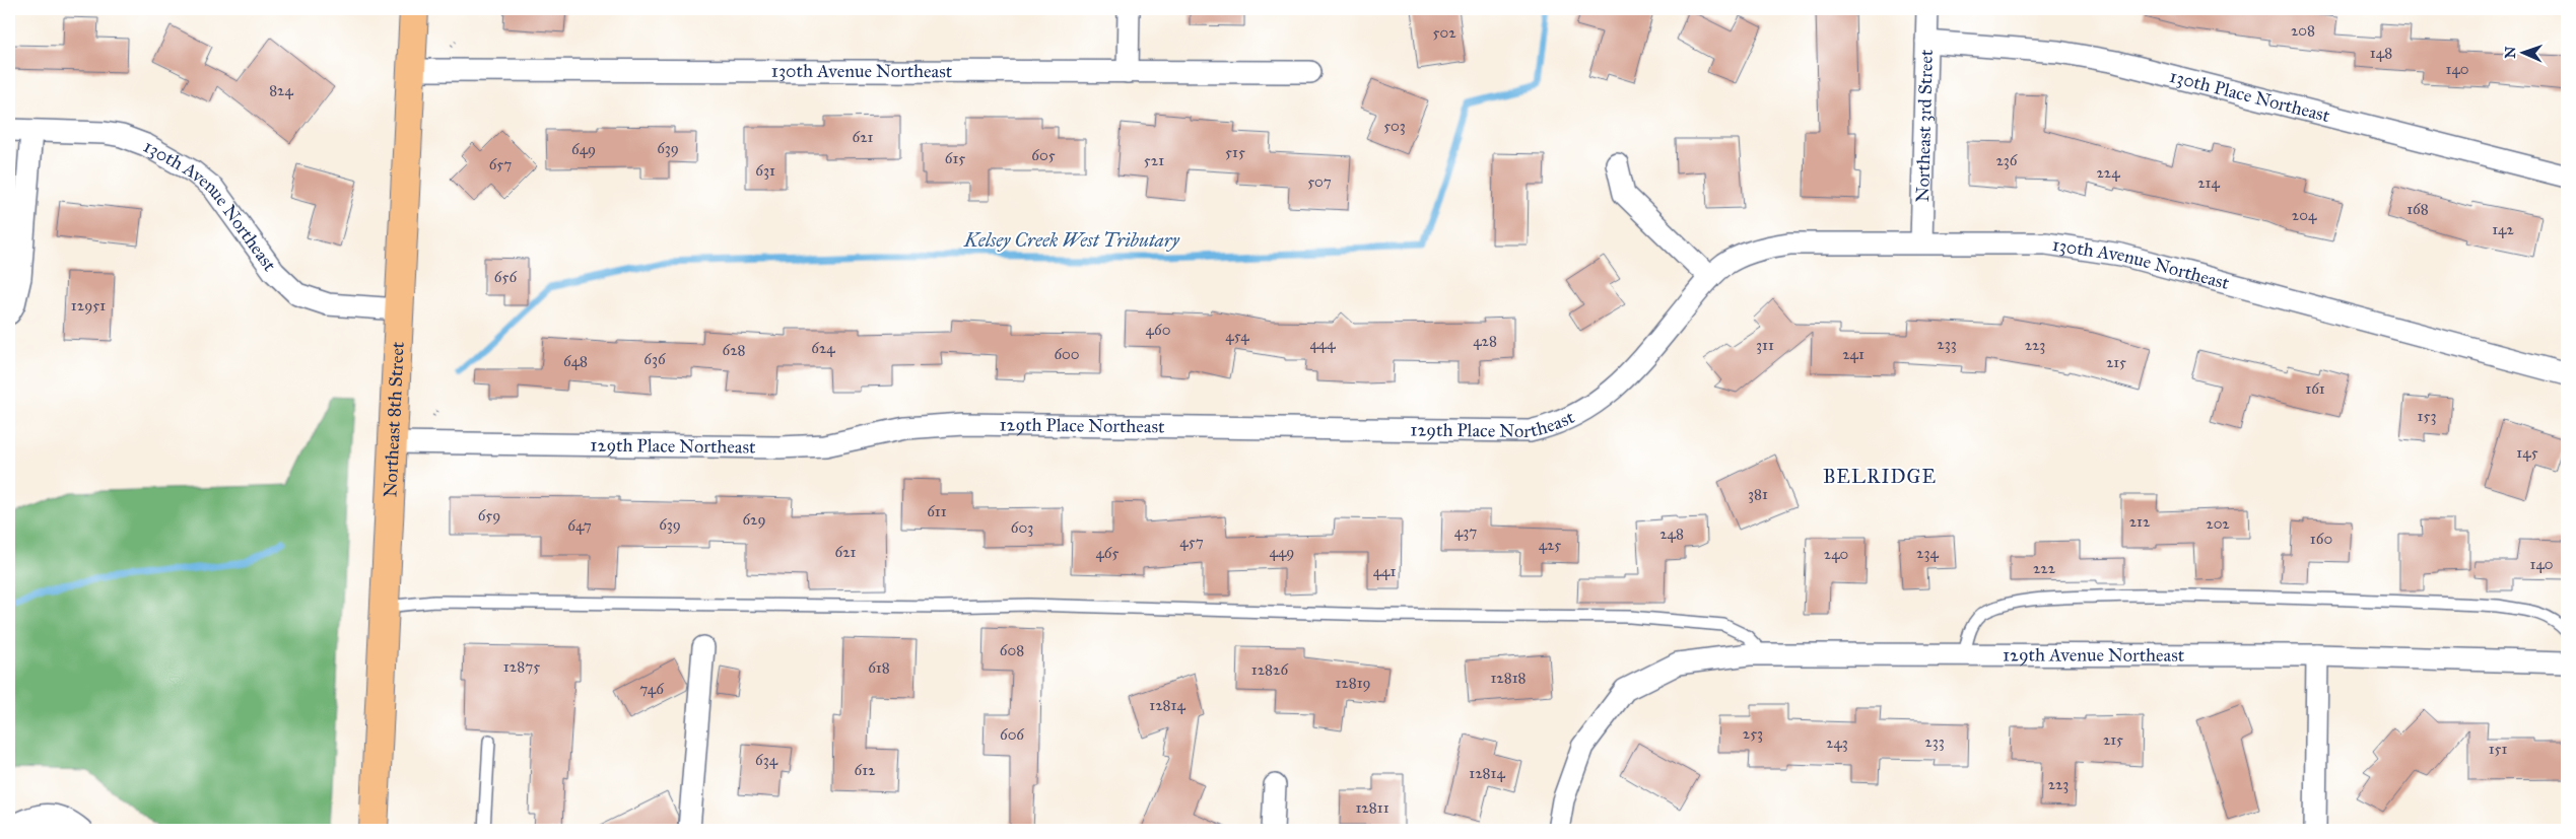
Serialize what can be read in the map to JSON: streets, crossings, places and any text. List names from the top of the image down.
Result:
{
  "streets": {
    "main road": ["Northeast 8th Street"],
    "street": [
      "130th Avenue Northeast",
      "130th Place Northeast",
      "Northeast 3rd Street",
      "129th Place Northeast",
      "129th Avenue Northeast"
    ]
  },
  "crossings": [
    ["130th Avenue Northeast", "Northeast 3rd Street"],
    ["130th Avenue Northeast", "Northeast 8th Street"],
    ["130th Avenue Northeast", "129th Place Northeast"],
    ["130th Place Northeast", "Northeast 3rd Street"],
    ["Northeast 8th Street", "129th Place Northeast"]
  ],
  "districts": ["BELRIDGE"],
  "water": ["Kelsey Creek West Tributary"],
  "house_numbers": [
    "208",
    "502",
    "148",
    "140",
    "824",
    "503",
    "621",
    "639",
    "649",
    "515",
    "605",
    "615",
    "521",
    "236",
    "657",
    "631",
    "224",
    "507",
    "214",
    "168",
    "204",
    "142",
    "656",
    "12951",
    "460",
    "454",
    "428",
    "444",
    "233",
    "311",
    "223",
    "624",
    "628",
    "600",
    "241",
    "636",
    "648",
    "215",
    "161",
    "153",
    "145",
    "381",
    "611",
    "659",
    "629",
    "212",
    "202",
    "639",
    "647",
    "603",
    "437",
    "248",
    "160",
    "457",
    "425",
    "621",
    "449",
    "465",
    "234",
    "240",
    "140",
    "222",
    "441",
    "608",
    "12875",
    "618",
    "12826",
    "12818",
    "12819",
    "746",
    "12814",
    "253",
    "606",
    "215",
    "233",
    "243",
    "151",
    "634",
    "612",
    "12814",
    "223",
    "12811"
  ],
  "north": "left"
}
